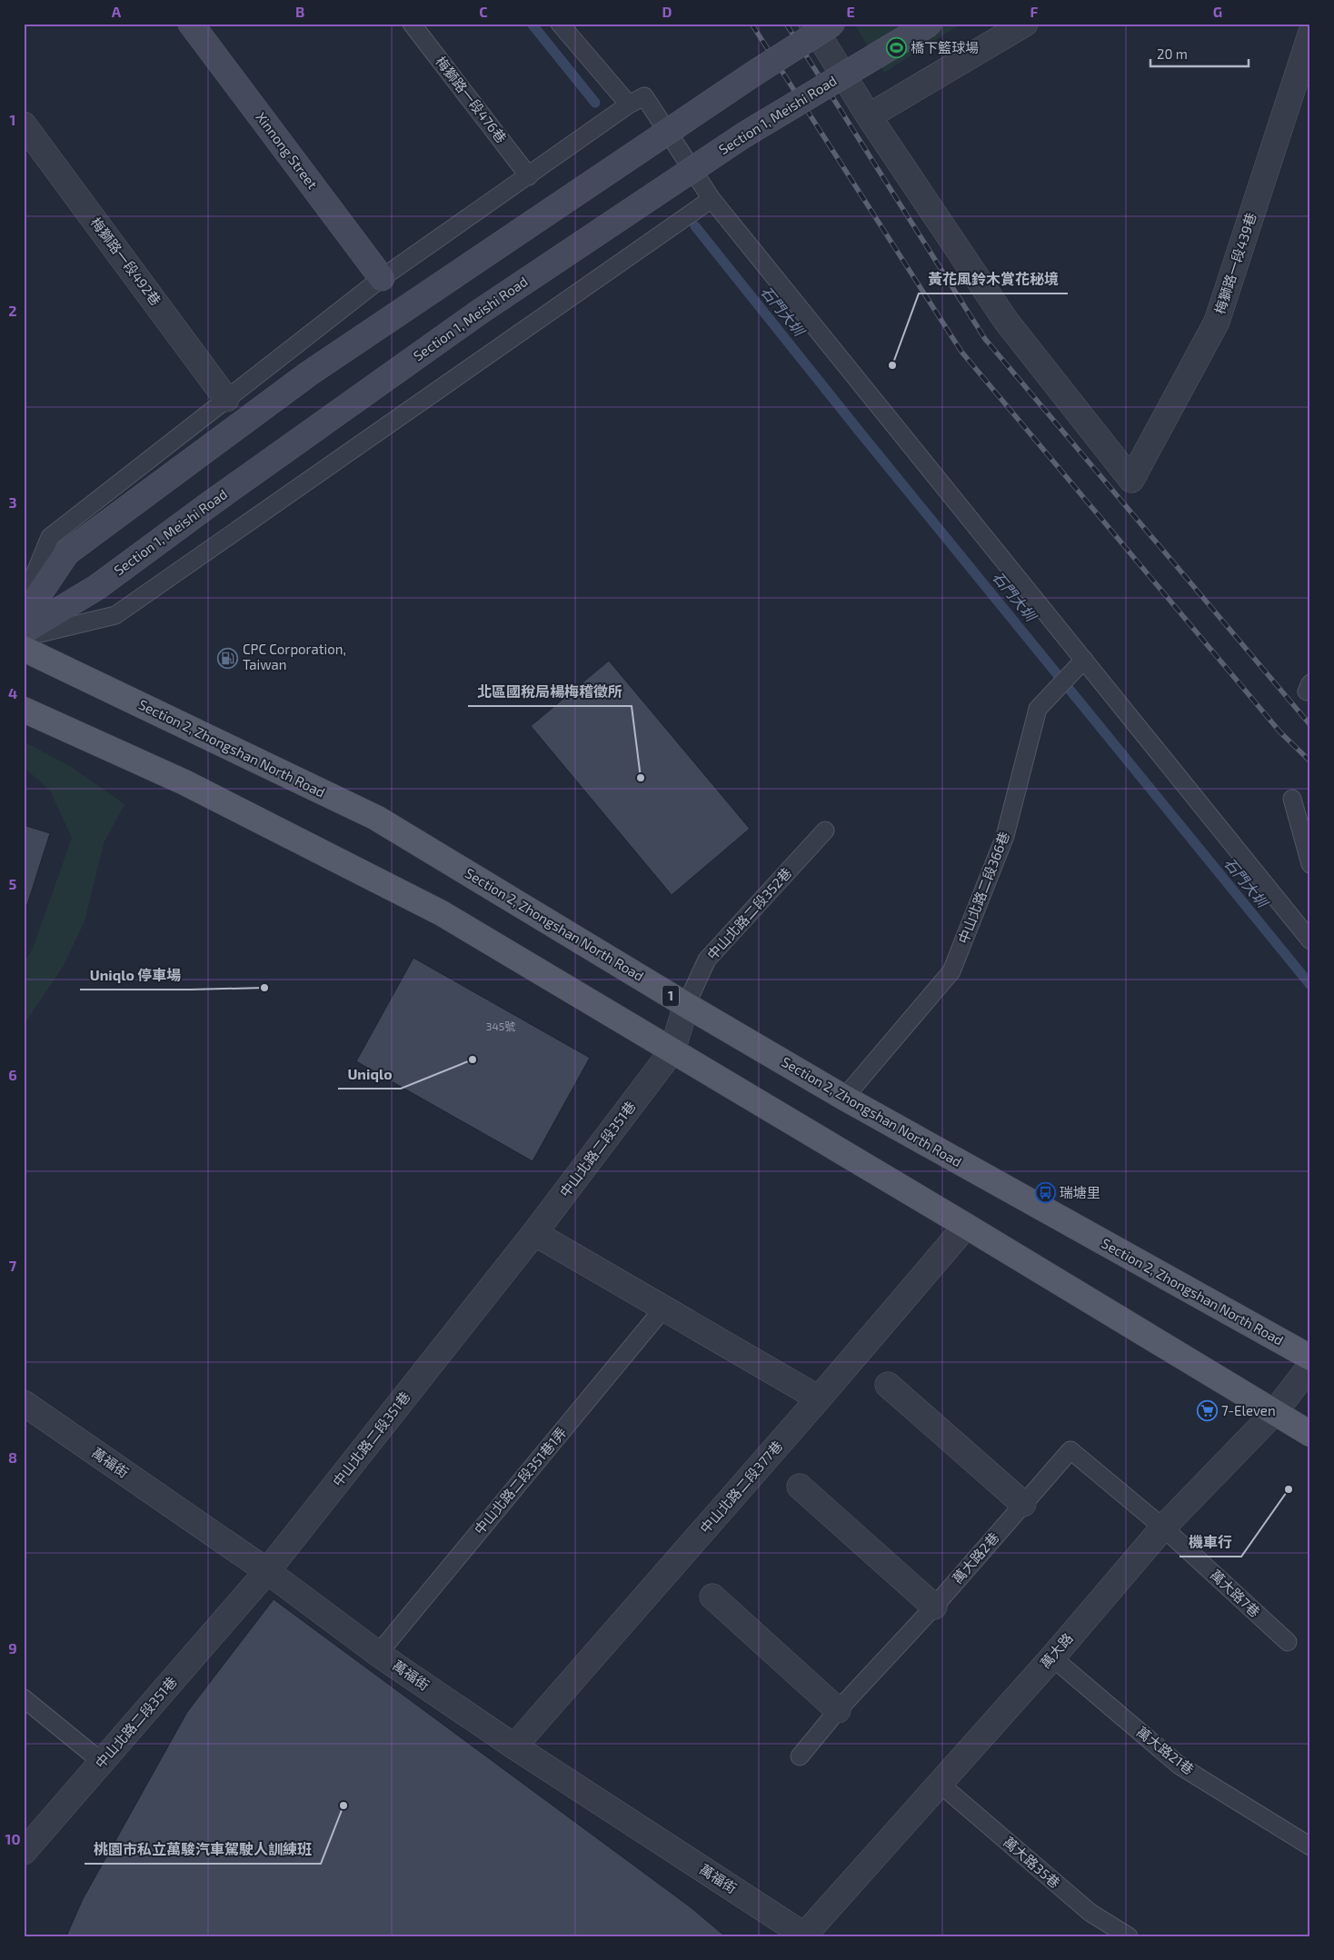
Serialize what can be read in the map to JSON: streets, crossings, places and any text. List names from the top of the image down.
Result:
{
  "streets": {
    "main road": ["Section 2, Zhongshan North Road", "1"],
    "street": [
      "Section 1, Meishi Road",
      "Xinnong Street",
      "梅獅路一段492巷",
      "梅獅路一段439巷",
      "中山北路二段351巷",
      "萬福街",
      "中山北路二段377巷",
      "萬大路"
    ],
    "lane": [
      "梅獅路一段476巷",
      "中山北路二段366巷",
      "中山北路二段352巷",
      "中山北路二段351巷1弄",
      "萬大路2巷",
      "萬大路7巷",
      "萬大路21巷",
      "萬大路35巷"
    ]
  },
  "crossings": [
    ["Section 2, Zhongshan North Road", "中山北路二段366巷"],
    ["Section 2, Zhongshan North Road", "中山北路二段352巷"],
    ["Section 2, Zhongshan North Road", "中山北路二段351巷"],
    ["中山北路二段352巷", "中山北路二段351巷"],
    ["中山北路二段351巷", "萬福街"],
    ["萬福街", "中山北路二段351巷1弄"],
    ["萬福街", "中山北路二段377巷"],
    ["萬福街", "萬大路"],
    ["萬大路2巷", "萬大路7巷"],
    ["萬大路2巷", "萬大路"],
    ["萬大路7巷", "萬大路"],
    ["萬大路", "萬大路21巷"],
    ["萬大路", "萬大路35巷"]
  ],
  "water": ["石門大圳"],
  "places": {
    "sports": ["橋下籃球場"],
    "other": [
      "黃花風鈴木賞花秘境",
      "北區國稅局楊梅稽徵所",
      "Uniqlo 停車場",
      "Uniqlo",
      "機車行",
      "桃園市私立萬駿汽車駕駛人訓練班"
    ],
    "fuel station": ["CPC Corporation, Taiwan"],
    "bus stop": ["瑞塘里"],
    "supermarket": ["7-Eleven"]
  },
  "house_numbers": ["345號"],
  "scale_bar": "20 m",
  "grid": {
    "columns": [
      "A",
      "B",
      "C",
      "D",
      "E",
      "F",
      "G"
    ],
    "rows": [
      "1",
      "2",
      "3",
      "4",
      "5",
      "6",
      "7",
      "8",
      "9",
      "10"
    ]
  }
}
